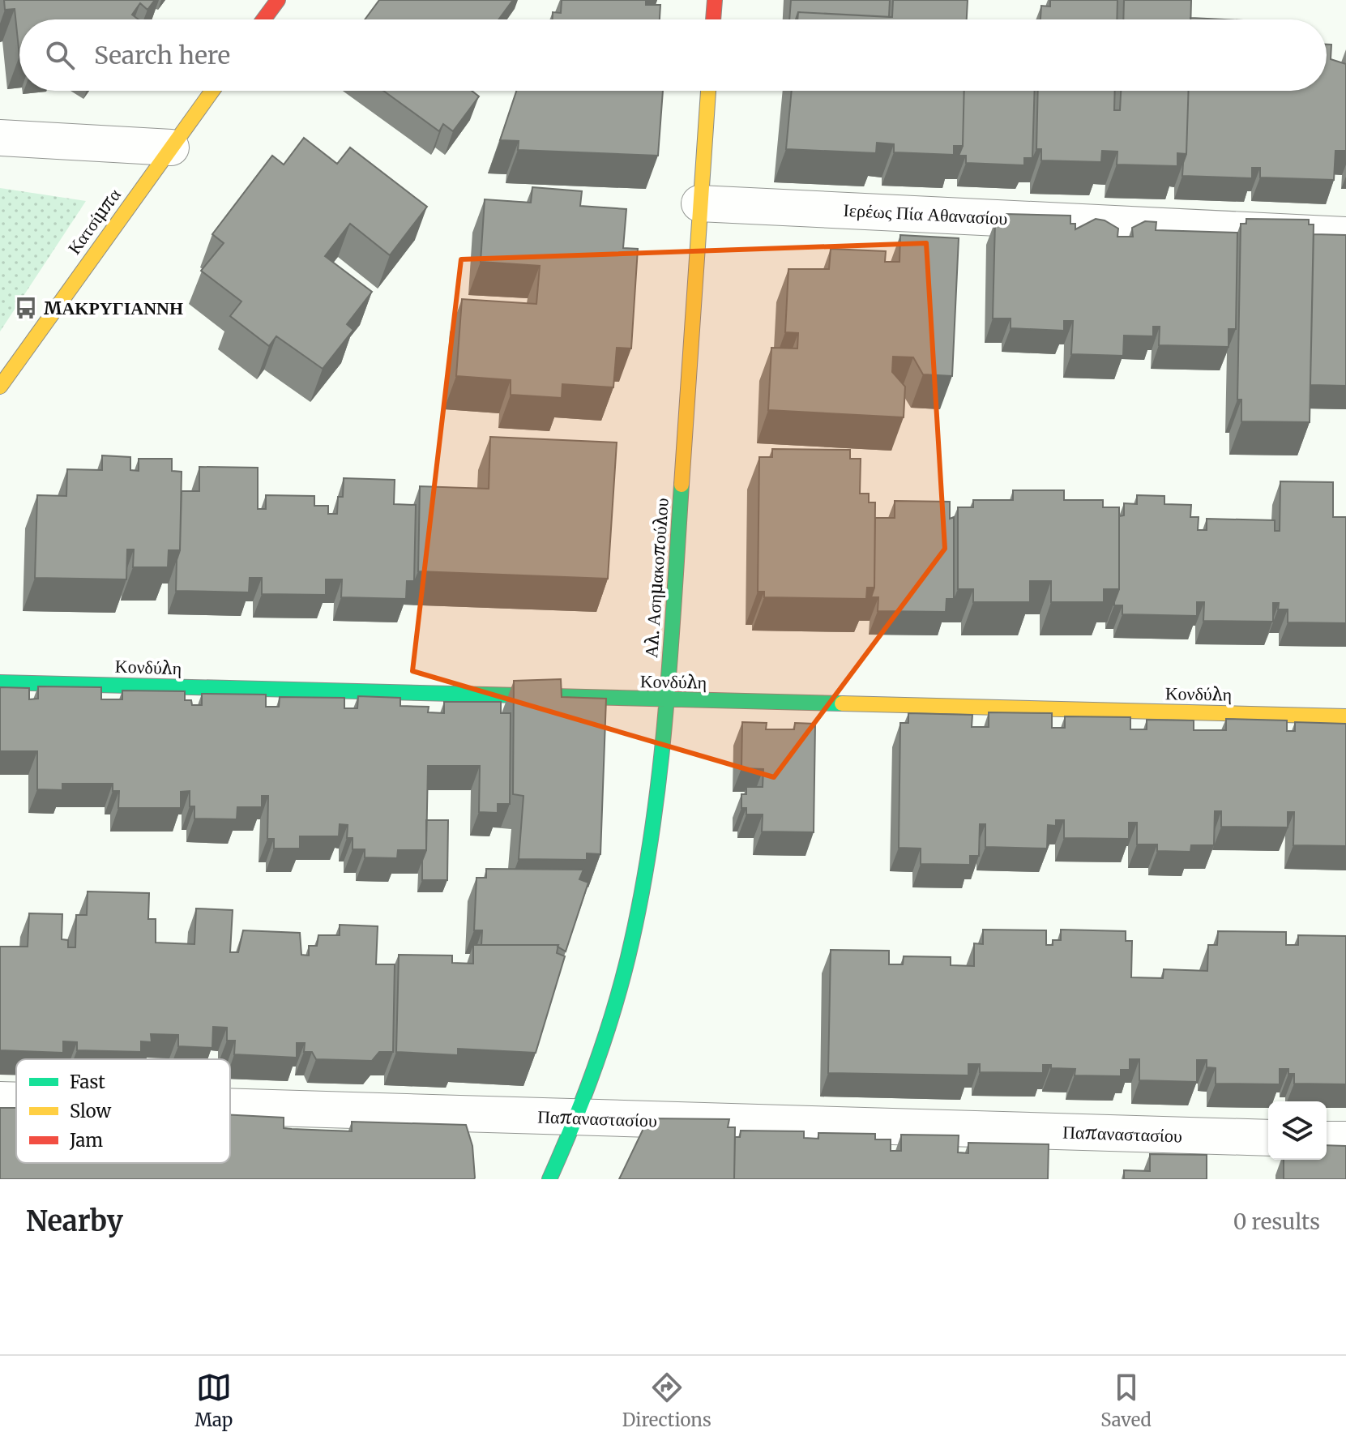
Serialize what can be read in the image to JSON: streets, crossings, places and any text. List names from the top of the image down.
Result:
{
  "streets": {
    "street": [
      "Ιερέως Πία Αθανασίου",
      "Κατσίμπα",
      "Αλ. Ασημακοπούλου",
      "Κονδύλη",
      "Παπαναστασίου"
    ]
  },
  "crossings": [
    ["Ιερέως Πία Αθανασίου", "Αλ. Ασημακοπούλου"],
    ["Αλ. Ασημακοπούλου", "Κονδύλη"],
    ["Αλ. Ασημακοπούλου", "Παπαναστασίου"]
  ],
  "places": {
    "bus stop": ["ΜΑΚΡΥΓΙΑΝΝΗ"]
  },
  "legend": ["Fast", "Slow", "Jam"],
  "page": {
    "search": "Search here",
    "heading": ["Nearby", "0 results"],
    "nav": ["Map", "Directions", "Saved"]
  }
}
